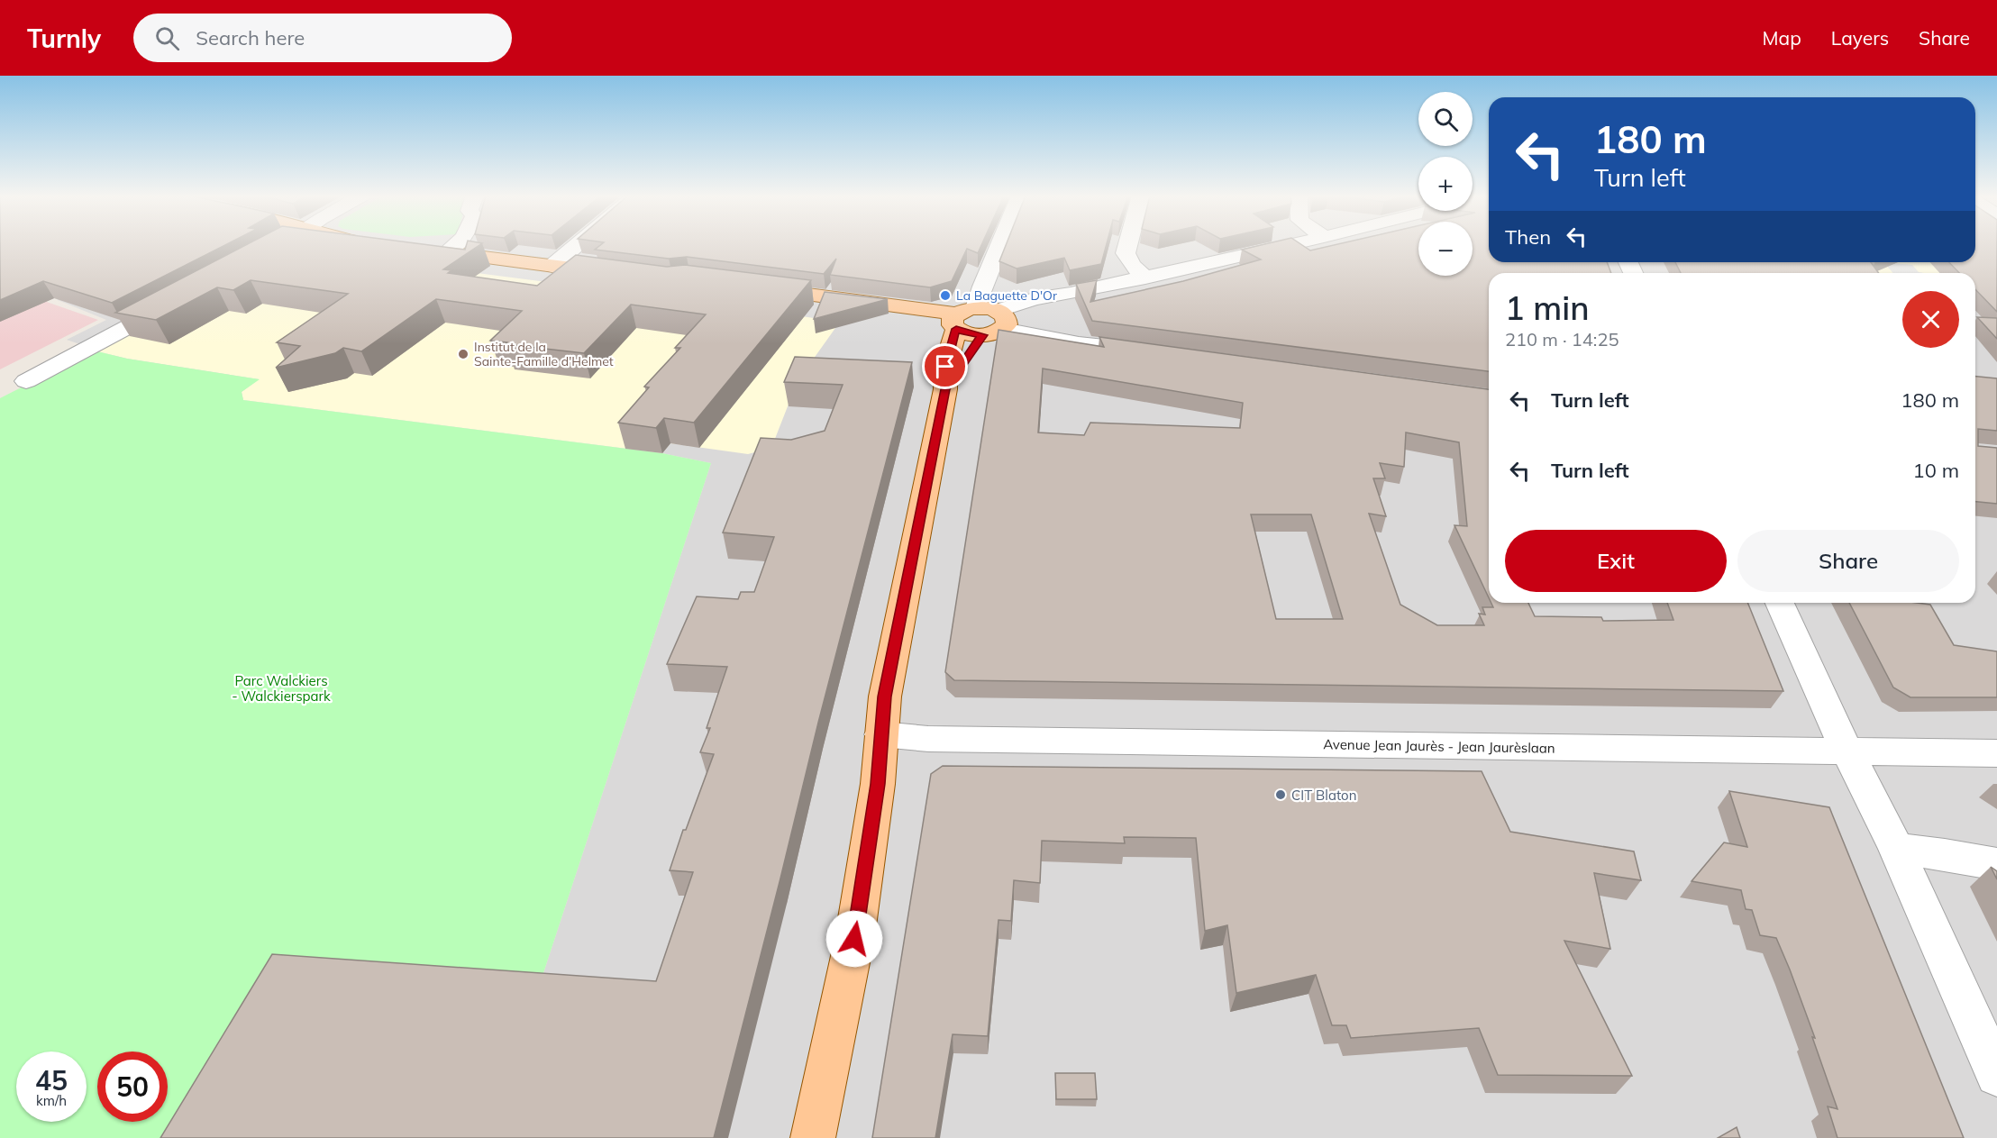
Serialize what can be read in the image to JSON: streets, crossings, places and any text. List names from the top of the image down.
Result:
{
  "streets": {
    "street": ["Avenue Jean Jaurès - Jean Jaurèslaan"]
  },
  "parks": ["Parc Walckiers - Walckierspark"],
  "places": ["La Baguette D'Or", "Institut de la Sainte-Famille d'Helmet", "CIT Blaton"],
  "page": {
    "header": "Turnly",
    "search": "Search here",
    "nav": ["Map", "Layers", "Share"],
    "map_buttons": ["+", "−"],
    "turn": ["180 m", "Turn left"],
    "then": "Then",
    "heading": ["1 min", "210 m · 14:25"],
    "list": [
      {
        "name": "Turn left",
        "value": "180 m"
      },
      {
        "name": "Turn left",
        "value": "10 m"
      }
    ],
    "buttons": ["Exit", "Share"],
    "speed": "45 km/h",
    "limit": "50"
  }
}
